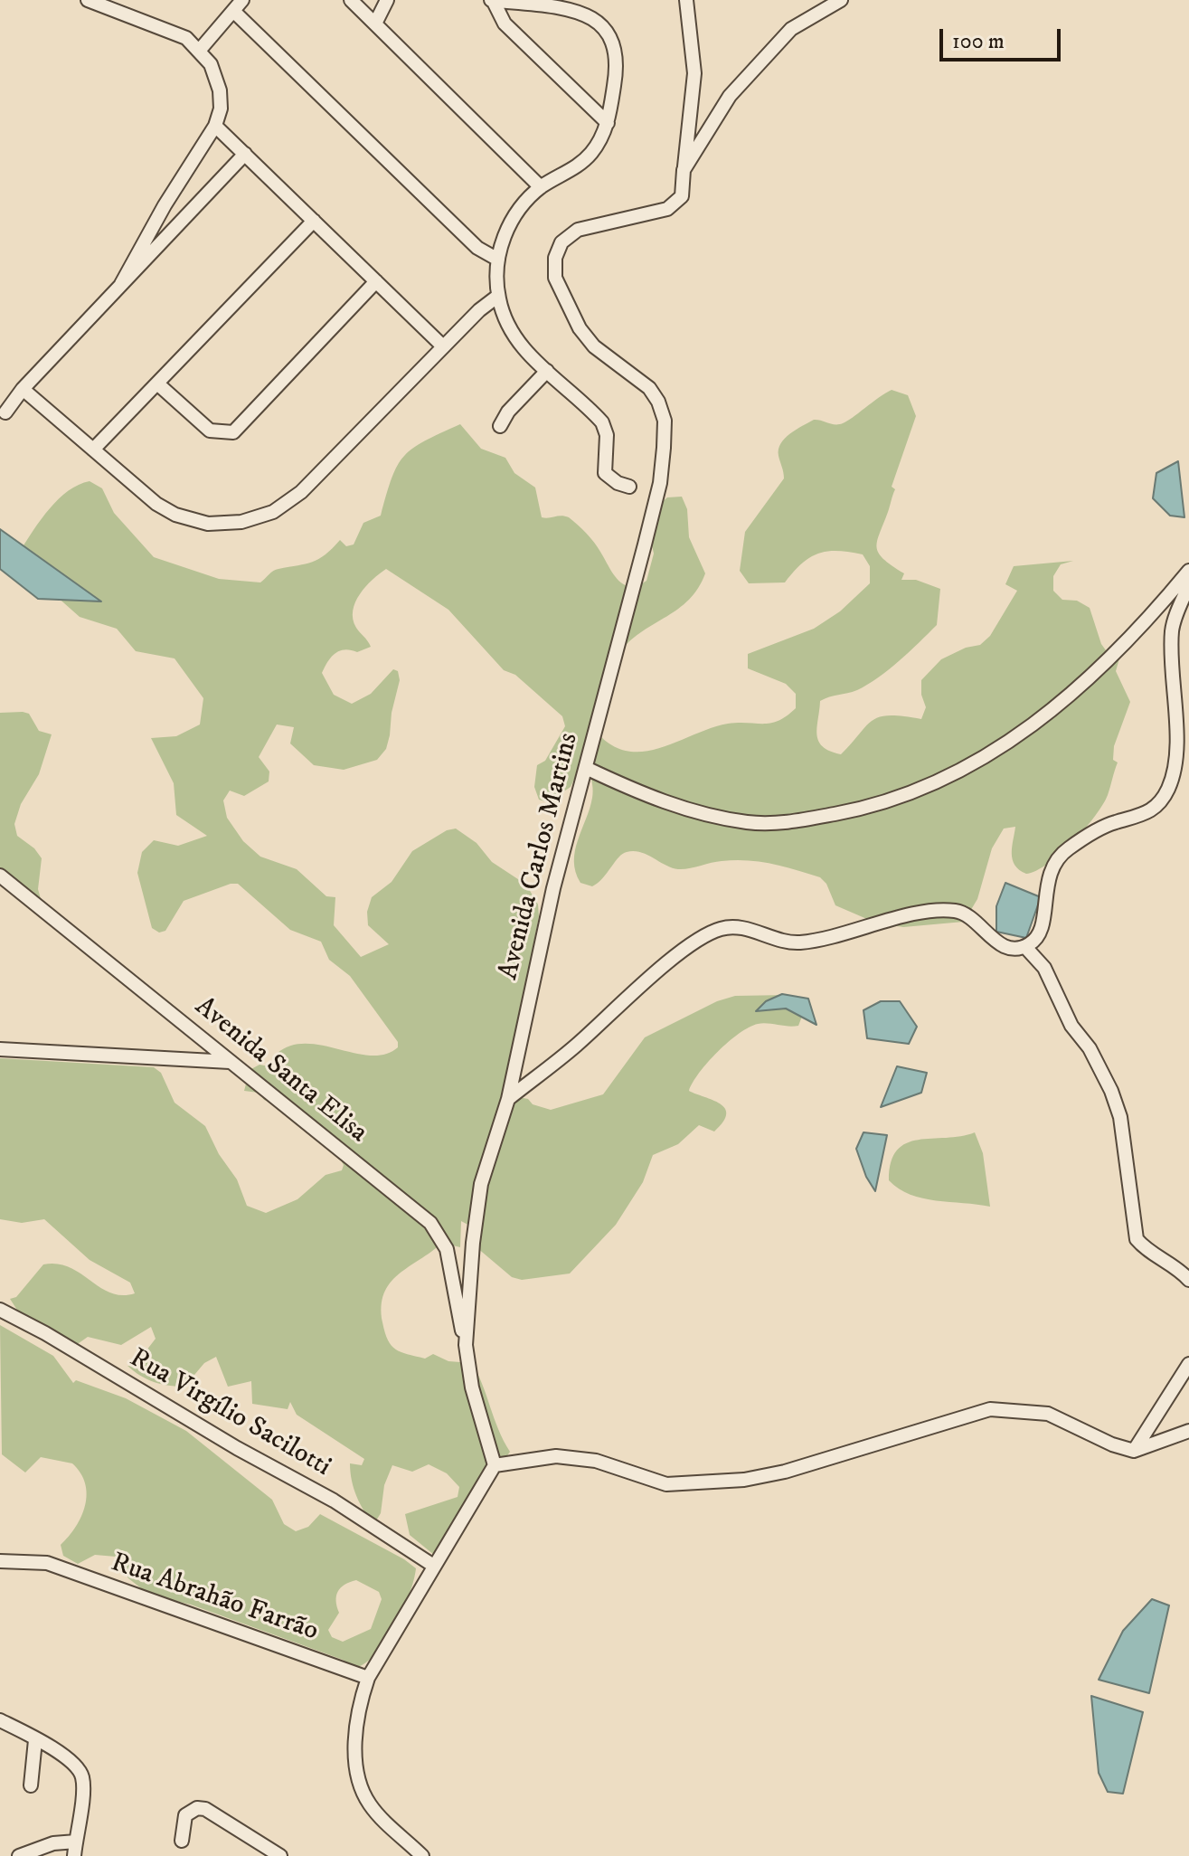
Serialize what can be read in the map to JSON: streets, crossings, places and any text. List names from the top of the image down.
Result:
{
  "streets": {
    "street": [
      "Avenida Carlos Martins",
      "Avenida Santa Elisa",
      "Rua Virgílio Sacilotti",
      "Rua Abrahão Farrão"
    ]
  },
  "crossings": [
    ["Avenida Carlos Martins", "Avenida Santa Elisa"]
  ],
  "scale_bar": "100 m"
}
